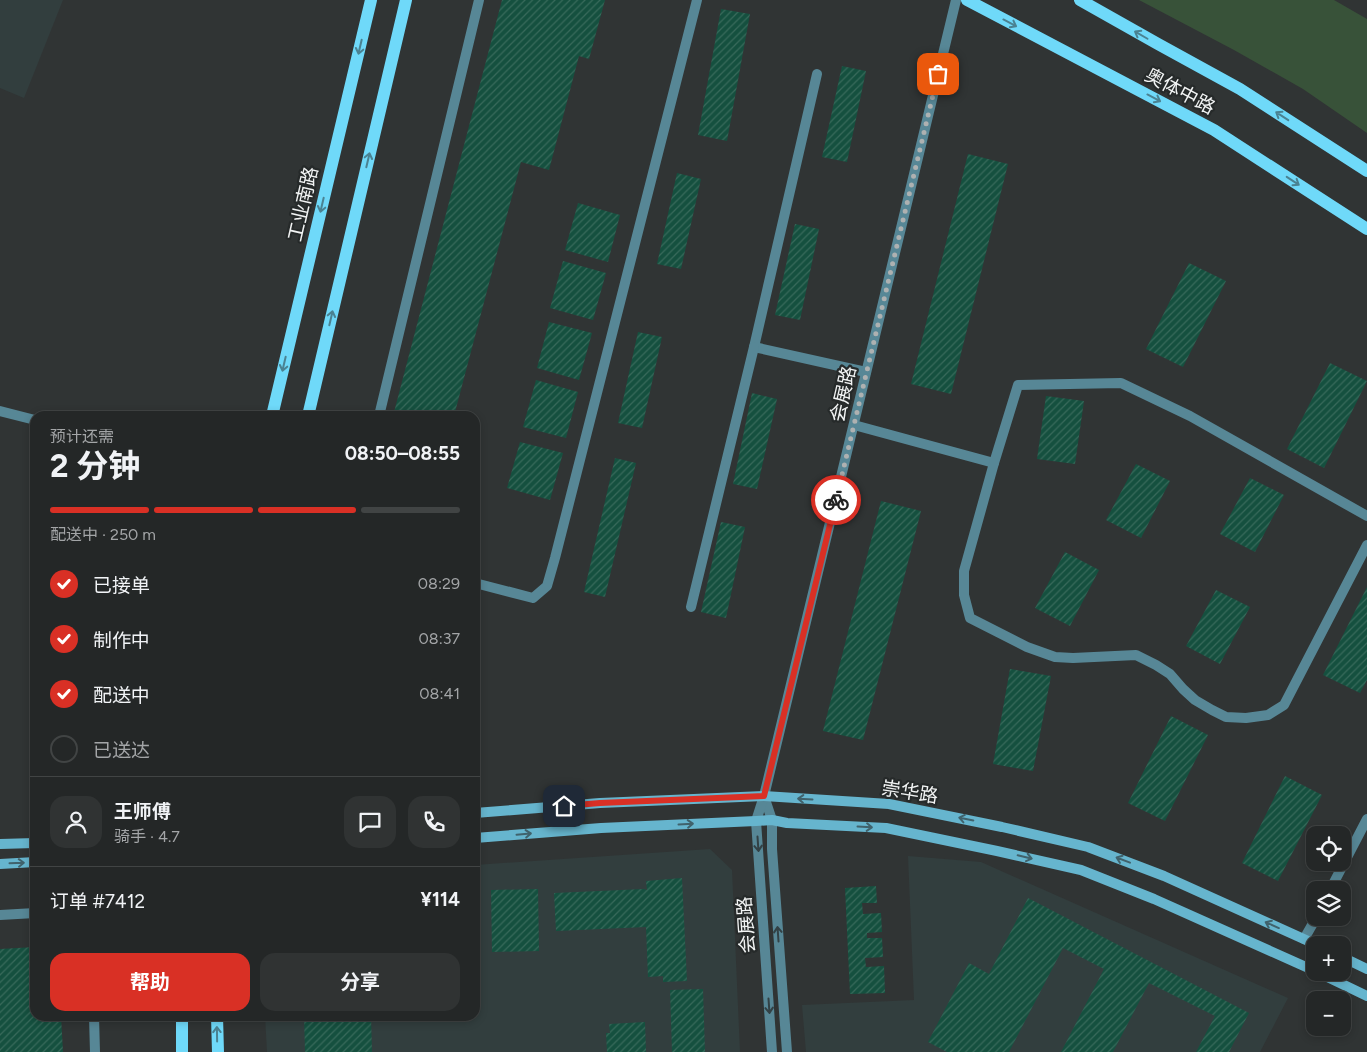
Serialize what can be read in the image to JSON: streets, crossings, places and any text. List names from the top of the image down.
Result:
{
  "streets": {
    "main road": ["奥体中路", "工业南路", "崇华路"],
    "street": ["会展路"]
  },
  "crossings": [
    ["会展路", "崇华路"]
  ],
  "page": {
    "heading": ["2 分钟", "预计还需", "08:50–08:55"],
    "panel": [
      "王师傅",
      "骑手 · 4.7",
      "订单 #7412",
      "¥114"
    ],
    "bar": "配送中 · 250 m",
    "list": [
      ["已接单", "08:29"],
      ["制作中", "08:37"],
      ["配送中", "08:41"],
      "已送达"
    ],
    "map_buttons": ["+", "−"],
    "buttons": ["帮助", "分享"]
  }
}
